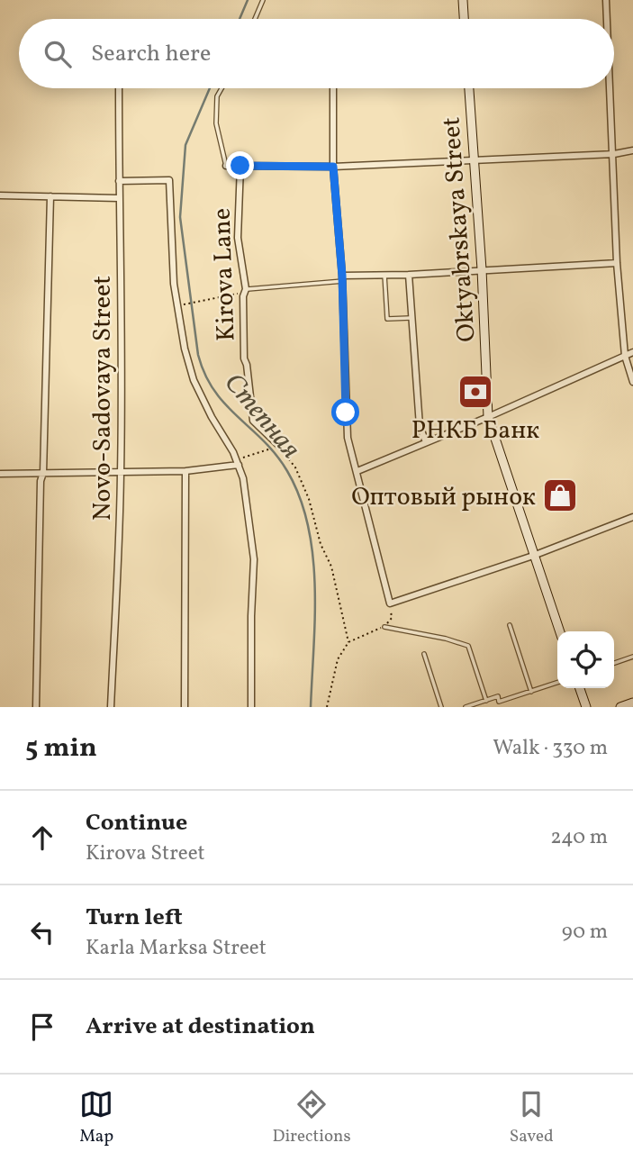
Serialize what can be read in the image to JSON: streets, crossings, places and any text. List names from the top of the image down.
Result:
{
  "streets": {
    "main road": ["Oktyabrskaya Street"],
    "street": ["Kirova Lane", "Novo-Sadovaya Street"]
  },
  "water": ["Степная"],
  "places": {
    "bank": ["РНКБ Банк"],
    "shop": ["Оптовый рынок"]
  },
  "page": {
    "search": "Search here",
    "heading": ["5 min", "Walk · 330 m"],
    "list": [
      ["Continue", "Kirova Street", "240 m"],
      ["Turn left", "Karla Marksa Street", "90 m"],
      "Arrive at destination"
    ],
    "nav": ["Map", "Directions", "Saved"]
  }
}
